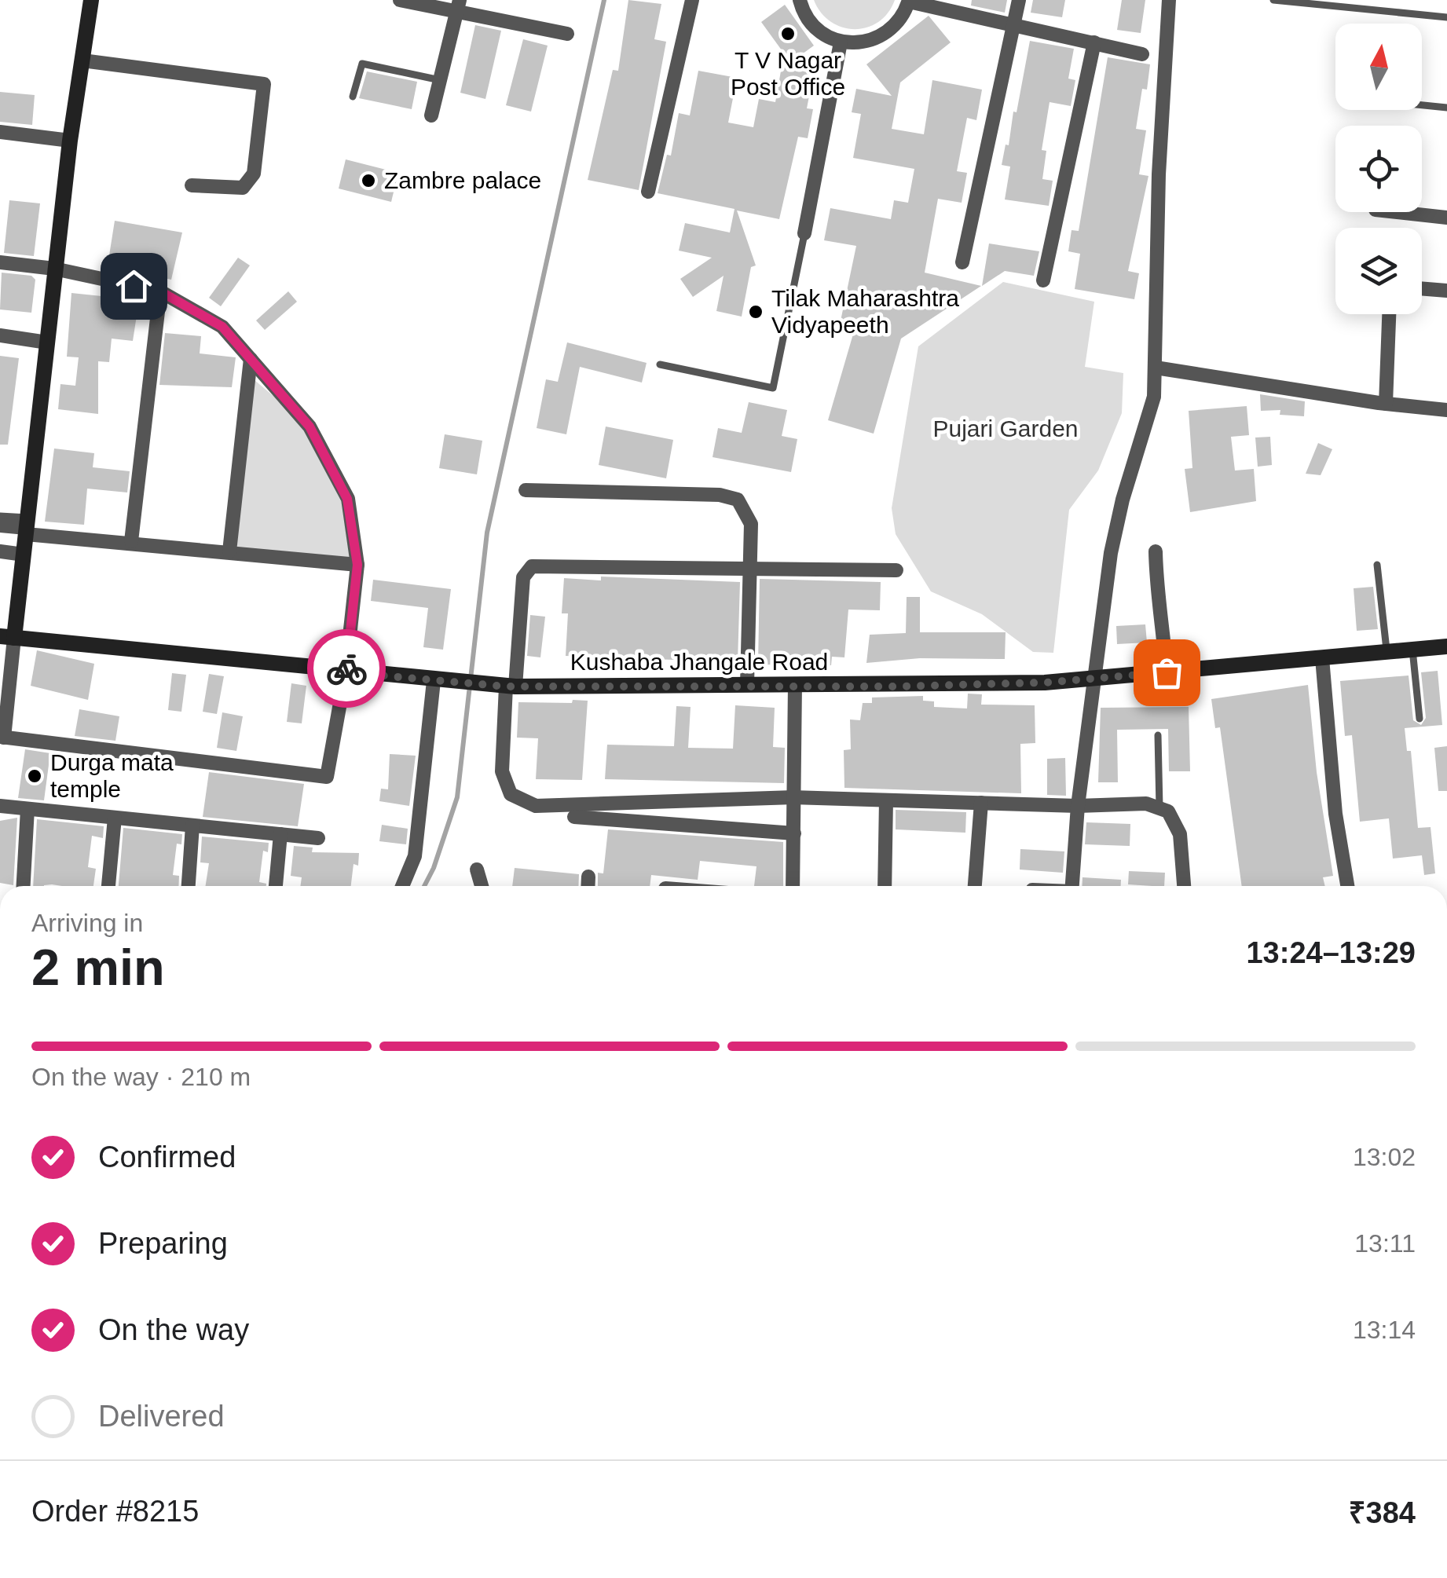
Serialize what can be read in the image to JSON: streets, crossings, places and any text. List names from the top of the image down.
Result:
{
  "streets": {
    "street": ["Kushaba Jhangale Road"]
  },
  "parks": ["Pujari Garden"],
  "places": [
    "T V Nagar Post Office",
    "Zambre palace",
    "Tilak Maharashtra Vidyapeeth",
    "Durga mata temple"
  ],
  "north": "top",
  "page": {
    "heading": ["2 min", "Arriving in", "13:24–13:29"],
    "panel": ["Order #8215", "₹384"],
    "bar": "On the way · 210 m",
    "list": [
      ["Confirmed", "13:02"],
      ["Preparing", "13:11"],
      ["On the way", "13:14"],
      "Delivered"
    ]
  }
}
